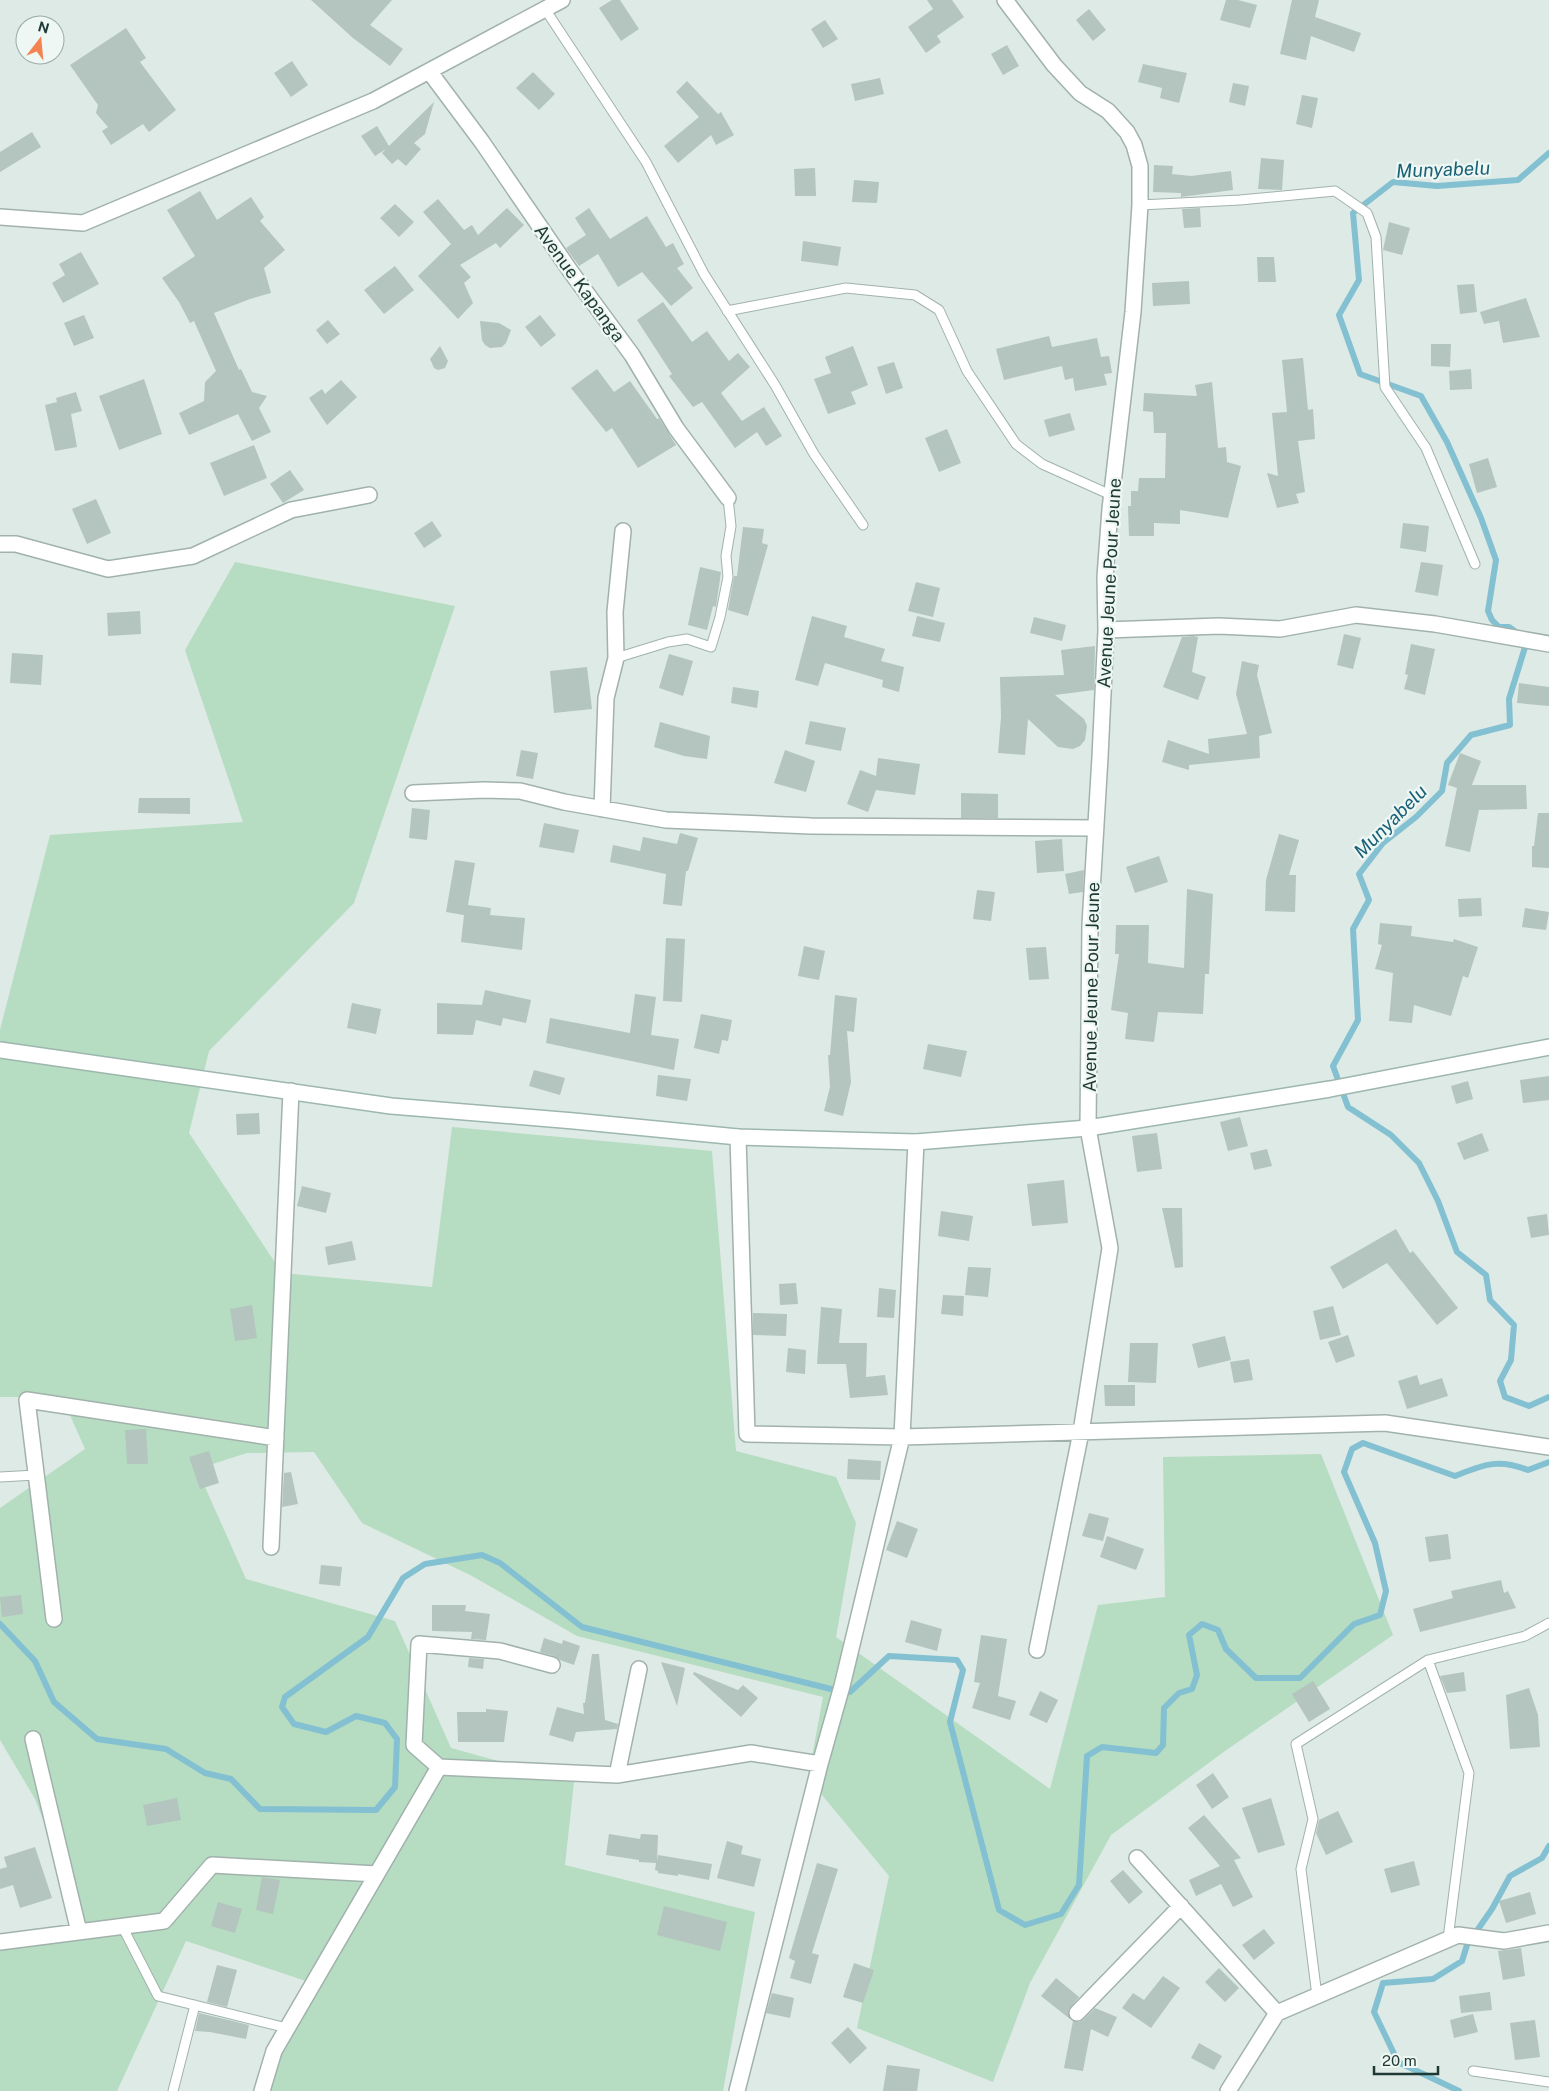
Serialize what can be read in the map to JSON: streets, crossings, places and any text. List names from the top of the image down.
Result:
{
  "streets": {
    "street": ["Avenue Kapanga", "Avenue Jeune Pour Jeune"]
  },
  "water": ["Munyabelu"],
  "scale_bar": "20 m",
  "north": "top"
}
